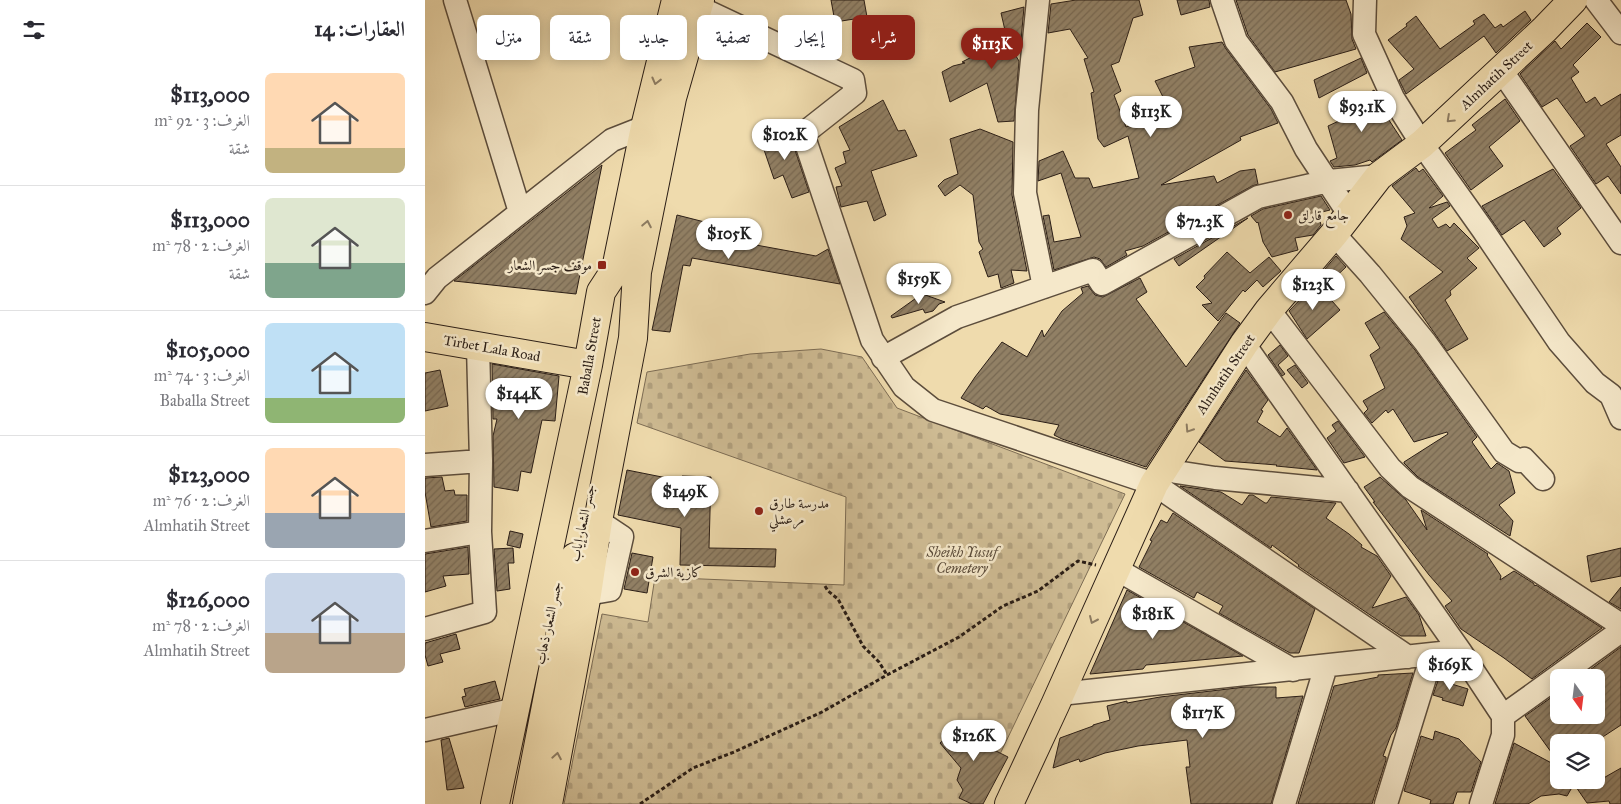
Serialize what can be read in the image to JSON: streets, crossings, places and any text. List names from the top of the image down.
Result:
{
  "streets": {
    "main road": [
      "Almhatih Street",
      "Tirbet Lala Road",
      "Baballa Street",
      "جسر الشعار إياب",
      "جسر الشعار ذهاب"
    ]
  },
  "crossings": [
    ["Tirbet Lala Road", "Baballa Street"],
    ["جسر الشعار إياب", "جسر الشعار ذهاب"]
  ],
  "one_way": ["Almhatih Street"],
  "parks": ["Sheikh Yusuf Cemetery"],
  "places": {
    "other": ["جامع قارلق", "مدرسة طارق مرعشلي", "كازية الشرق"],
    "transit": ["موقف جسر الشعار"]
  },
  "north": "bottom",
  "page": {
    "heading": "العقارات: 14",
    "chip": [
      "شراء",
      "إيجار",
      "تصفية",
      "جديد",
      "شقة",
      "منزل"
    ],
    "price": [
      "$113K",
      "$93.1K",
      "$113K",
      "$102K",
      "$72.3K",
      "$105K",
      "$159K",
      "$123K",
      "$144K",
      "$149K",
      "$181K",
      "$169K",
      "$117K",
      "$126K"
    ],
    "list": [
      {
        "name": "$113,000",
        "note": "الغرف: 3 · 92 m² · شقة"
      },
      {
        "name": "$113,000",
        "note": "الغرف: 2 · 78 m² · شقة"
      },
      {
        "name": "$105,000",
        "note": "الغرف: 3 · 74 m² · Baballa Street"
      },
      {
        "name": "$123,000",
        "note": "الغرف: 2 · 76 m² · Almhatih Street"
      },
      {
        "name": "$126,000",
        "note": "الغرف: 2 · 78 m² · Almhatih Street"
      }
    ]
  }
}
